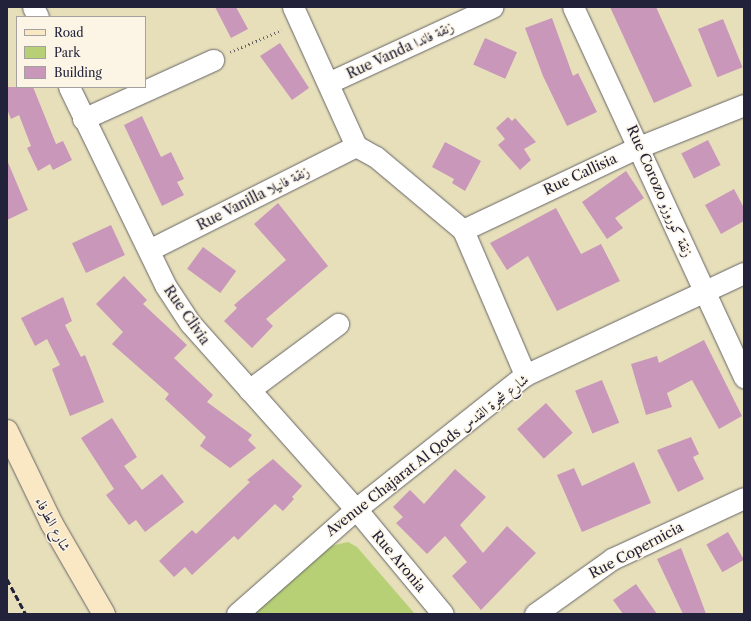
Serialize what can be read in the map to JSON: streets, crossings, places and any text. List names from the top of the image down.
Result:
{
  "streets": {
    "street": [
      "Rue Vanda زنقة فاندا",
      "Rue Callisia",
      "Rue Corozo زنقة كوروزو",
      "Rue Vanilla زنقة فانيلا",
      "Rue Clivia",
      "Avenue Chajarat Al Qods شارع شجرة القدس",
      "شارع الطرفاء",
      "Rue Copernicia",
      "Rue Aronia"
    ]
  },
  "crossings": [
    ["Rue Callisia", "Rue Corozo زنقة كوروزو"],
    ["Rue Corozo زنقة كوروزو", "Avenue Chajarat Al Qods شارع شجرة القدس"],
    ["Rue Vanilla زنقة فانيلا", "Rue Clivia"],
    ["Rue Clivia", "Avenue Chajarat Al Qods شارع شجرة القدس"],
    ["Rue Clivia", "Rue Aronia"],
    ["Avenue Chajarat Al Qods شارع شجرة القدس", "Rue Aronia"]
  ],
  "legend": ["Road", "Park", "Building"]
}
